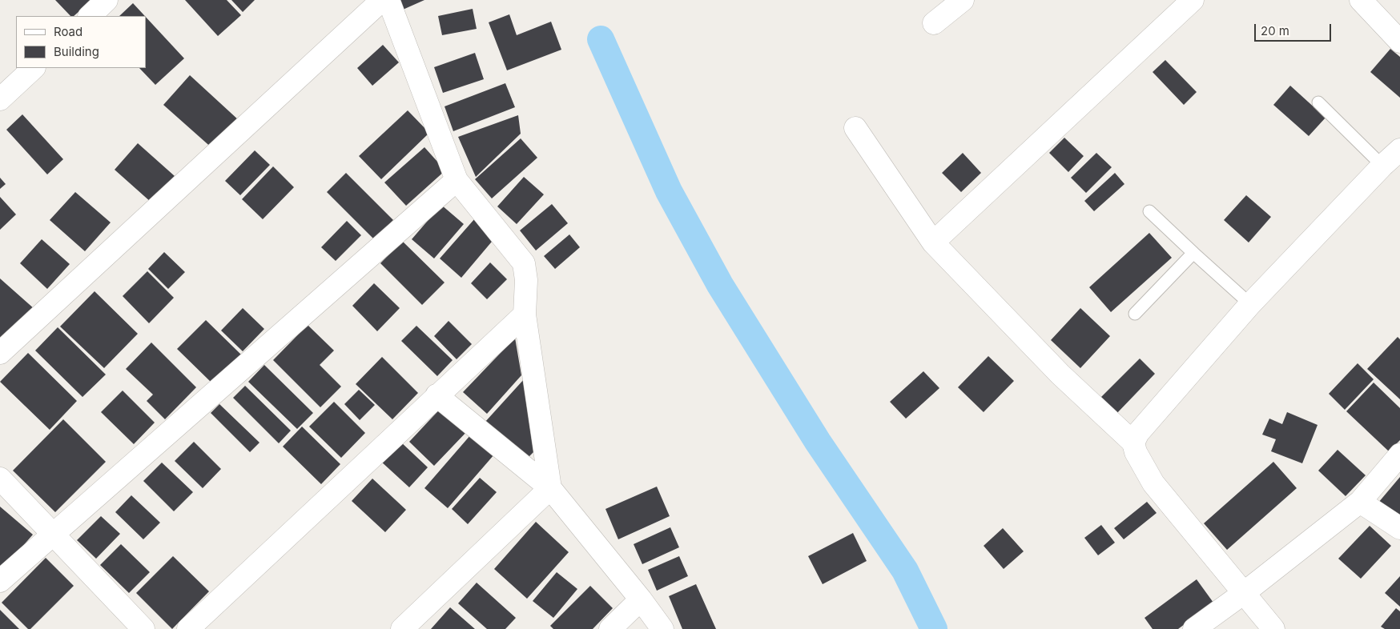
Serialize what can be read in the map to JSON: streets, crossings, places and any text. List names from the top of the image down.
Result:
{
  "legend": ["Road", "Building"],
  "scale_bar": "20 m"
}
